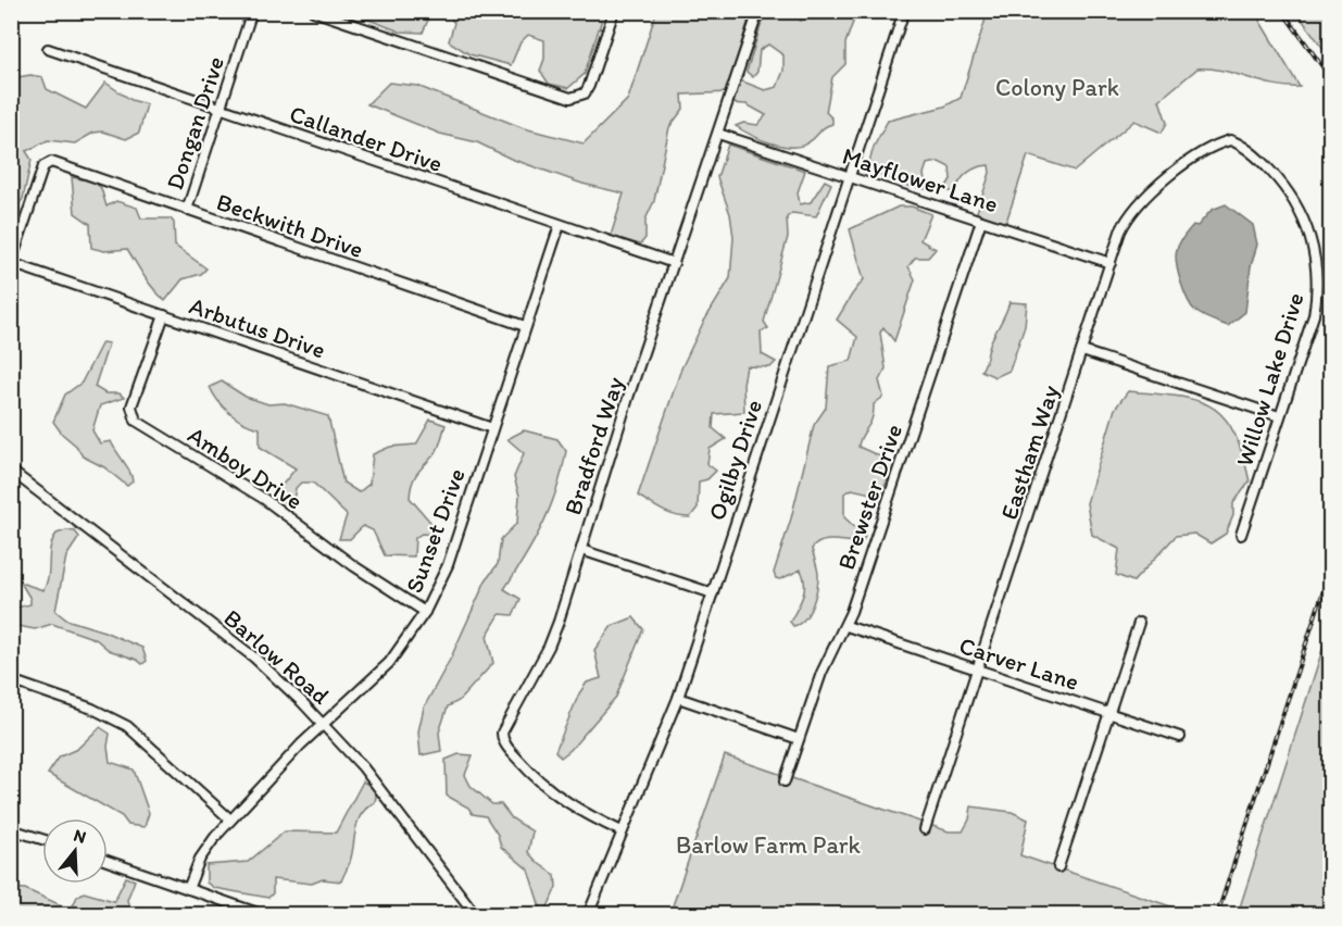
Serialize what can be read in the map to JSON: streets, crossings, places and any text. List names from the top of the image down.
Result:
{
  "streets": {
    "street": [
      "Dongan Drive",
      "Callander Drive",
      "Mayflower Lane",
      "Beckwith Drive",
      "Arbutus Drive",
      "Willow Lake Drive",
      "Bradford Way",
      "Eastham Way",
      "Ogilby Drive",
      "Amboy Drive",
      "Brewster Drive",
      "Sunset Drive",
      "Barlow Road",
      "Carver Lane"
    ]
  },
  "crossings": [
    ["Dongan Drive", "Callander Drive"],
    ["Dongan Drive", "Beckwith Drive"],
    ["Callander Drive", "Bradford Way"],
    ["Callander Drive", "Sunset Drive"],
    ["Mayflower Lane", "Bradford Way"],
    ["Mayflower Lane", "Eastham Way"],
    ["Mayflower Lane", "Ogilby Drive"],
    ["Mayflower Lane", "Brewster Drive"],
    ["Beckwith Drive", "Arbutus Drive"],
    ["Beckwith Drive", "Sunset Drive"],
    ["Arbutus Drive", "Amboy Drive"],
    ["Arbutus Drive", "Sunset Drive"],
    ["Willow Lake Drive", "Eastham Way"],
    ["Bradford Way", "Ogilby Drive"],
    ["Eastham Way", "Carver Lane"],
    ["Amboy Drive", "Sunset Drive"],
    ["Brewster Drive", "Carver Lane"],
    ["Sunset Drive", "Barlow Road"]
  ],
  "parks": ["Colony Park", "Barlow Farm Park"],
  "north": "top"
}
